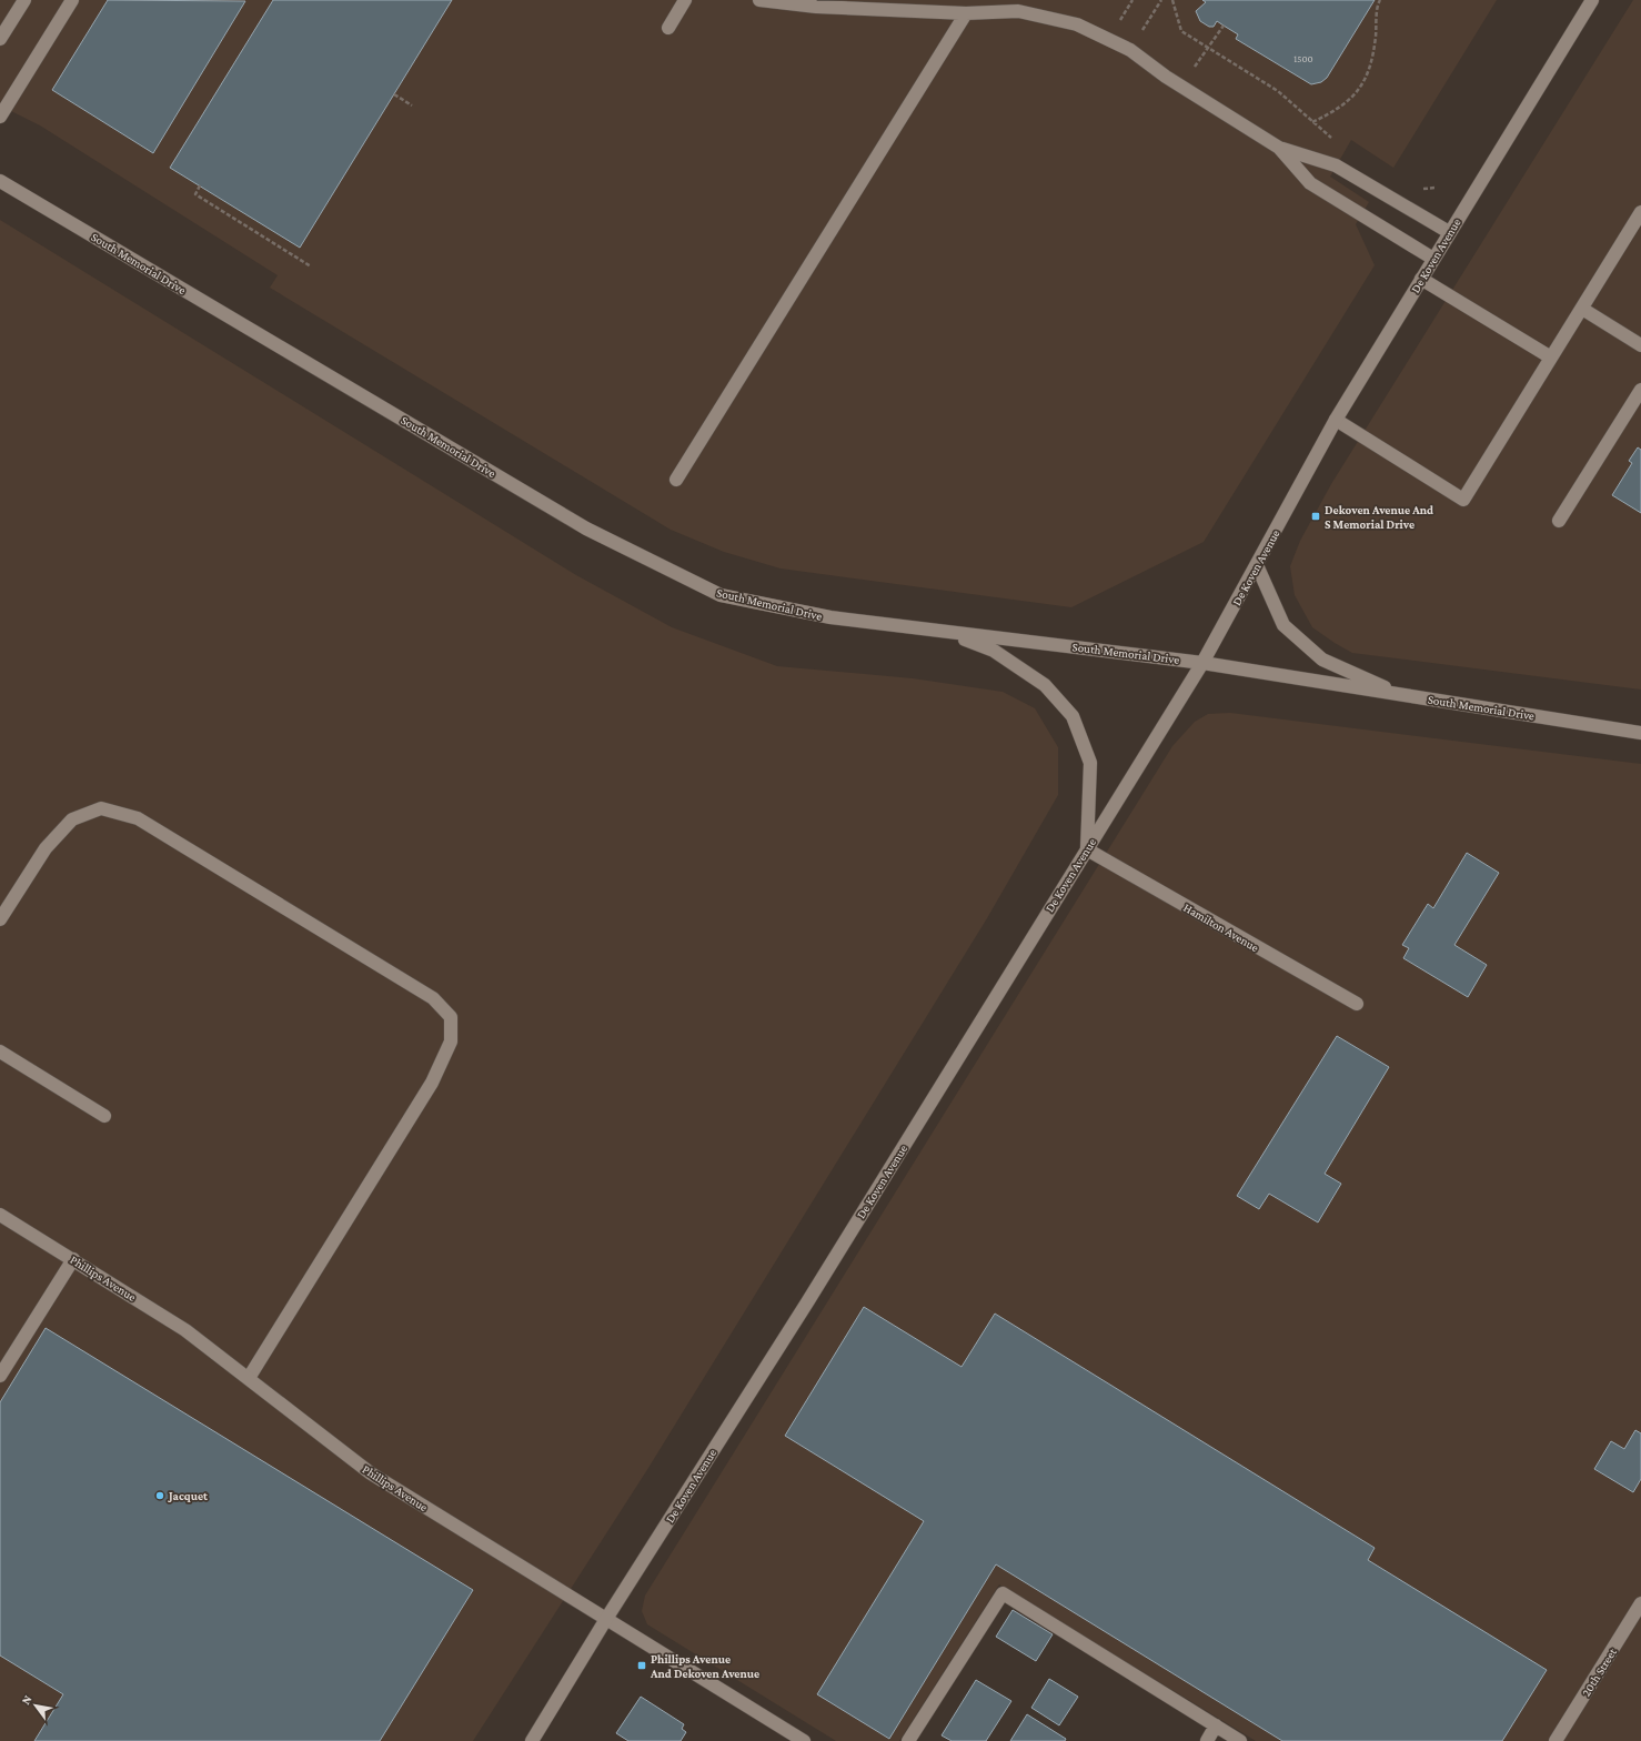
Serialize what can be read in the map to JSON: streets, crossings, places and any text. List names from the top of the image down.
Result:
{
  "streets": {
    "street": [
      "De Koven Avenue",
      "South Memorial Drive",
      "Hamilton Avenue",
      "Phillips Avenue",
      "20th Street"
    ]
  },
  "crossings": [
    ["De Koven Avenue", "South Memorial Drive"],
    ["De Koven Avenue", "Hamilton Avenue"],
    ["De Koven Avenue", "Phillips Avenue"]
  ],
  "places": {
    "transit": ["Dekoven Avenue And S Memorial Drive", "Phillips Avenue And Dekoven Avenue"],
    "other": ["Jacquet"]
  },
  "house_numbers": ["1500"],
  "north": "top left"
}
